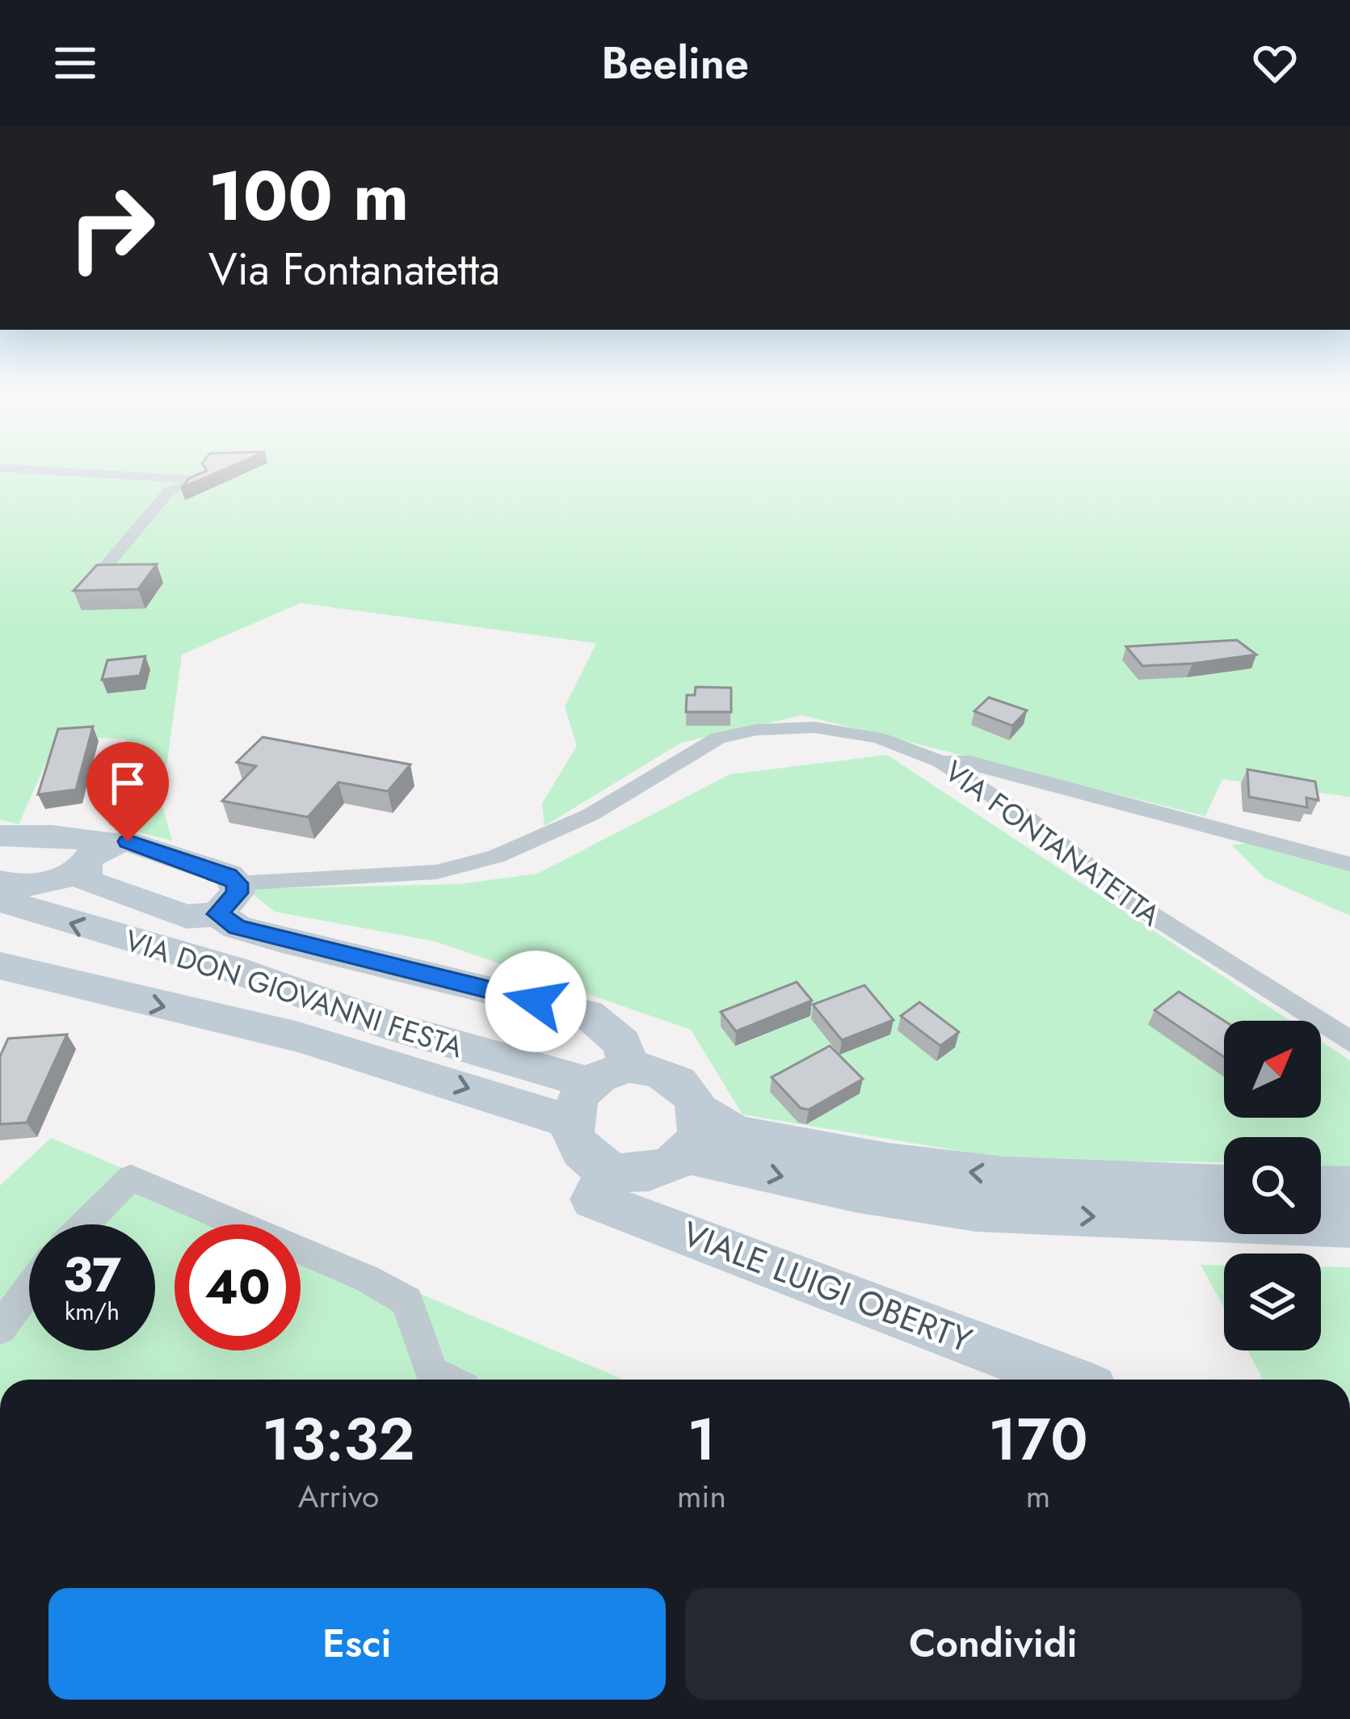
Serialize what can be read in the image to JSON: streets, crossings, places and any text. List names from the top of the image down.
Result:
{
  "streets": {
    "main road": ["VIA FONTANATETTA", "VIA DON GIOVANNI FESTA", "VIALE LUIGI OBERTY"]
  },
  "crossings": [
    ["VIA FONTANATETTA", "VIA DON GIOVANNI FESTA"],
    ["VIA FONTANATETTA", "VIALE LUIGI OBERTY"],
    ["VIA DON GIOVANNI FESTA", "VIALE LUIGI OBERTY"]
  ],
  "north": "top right",
  "page": {
    "header": "Beeline",
    "turn": ["100 m", "Via Fontanatetta"],
    "speed": "37 km/h",
    "limit": "40",
    "eta": [
      "13:32",
      "Arrivo",
      "1",
      "min",
      "170",
      "m"
    ],
    "buttons": ["Esci", "Condividi"]
  }
}
